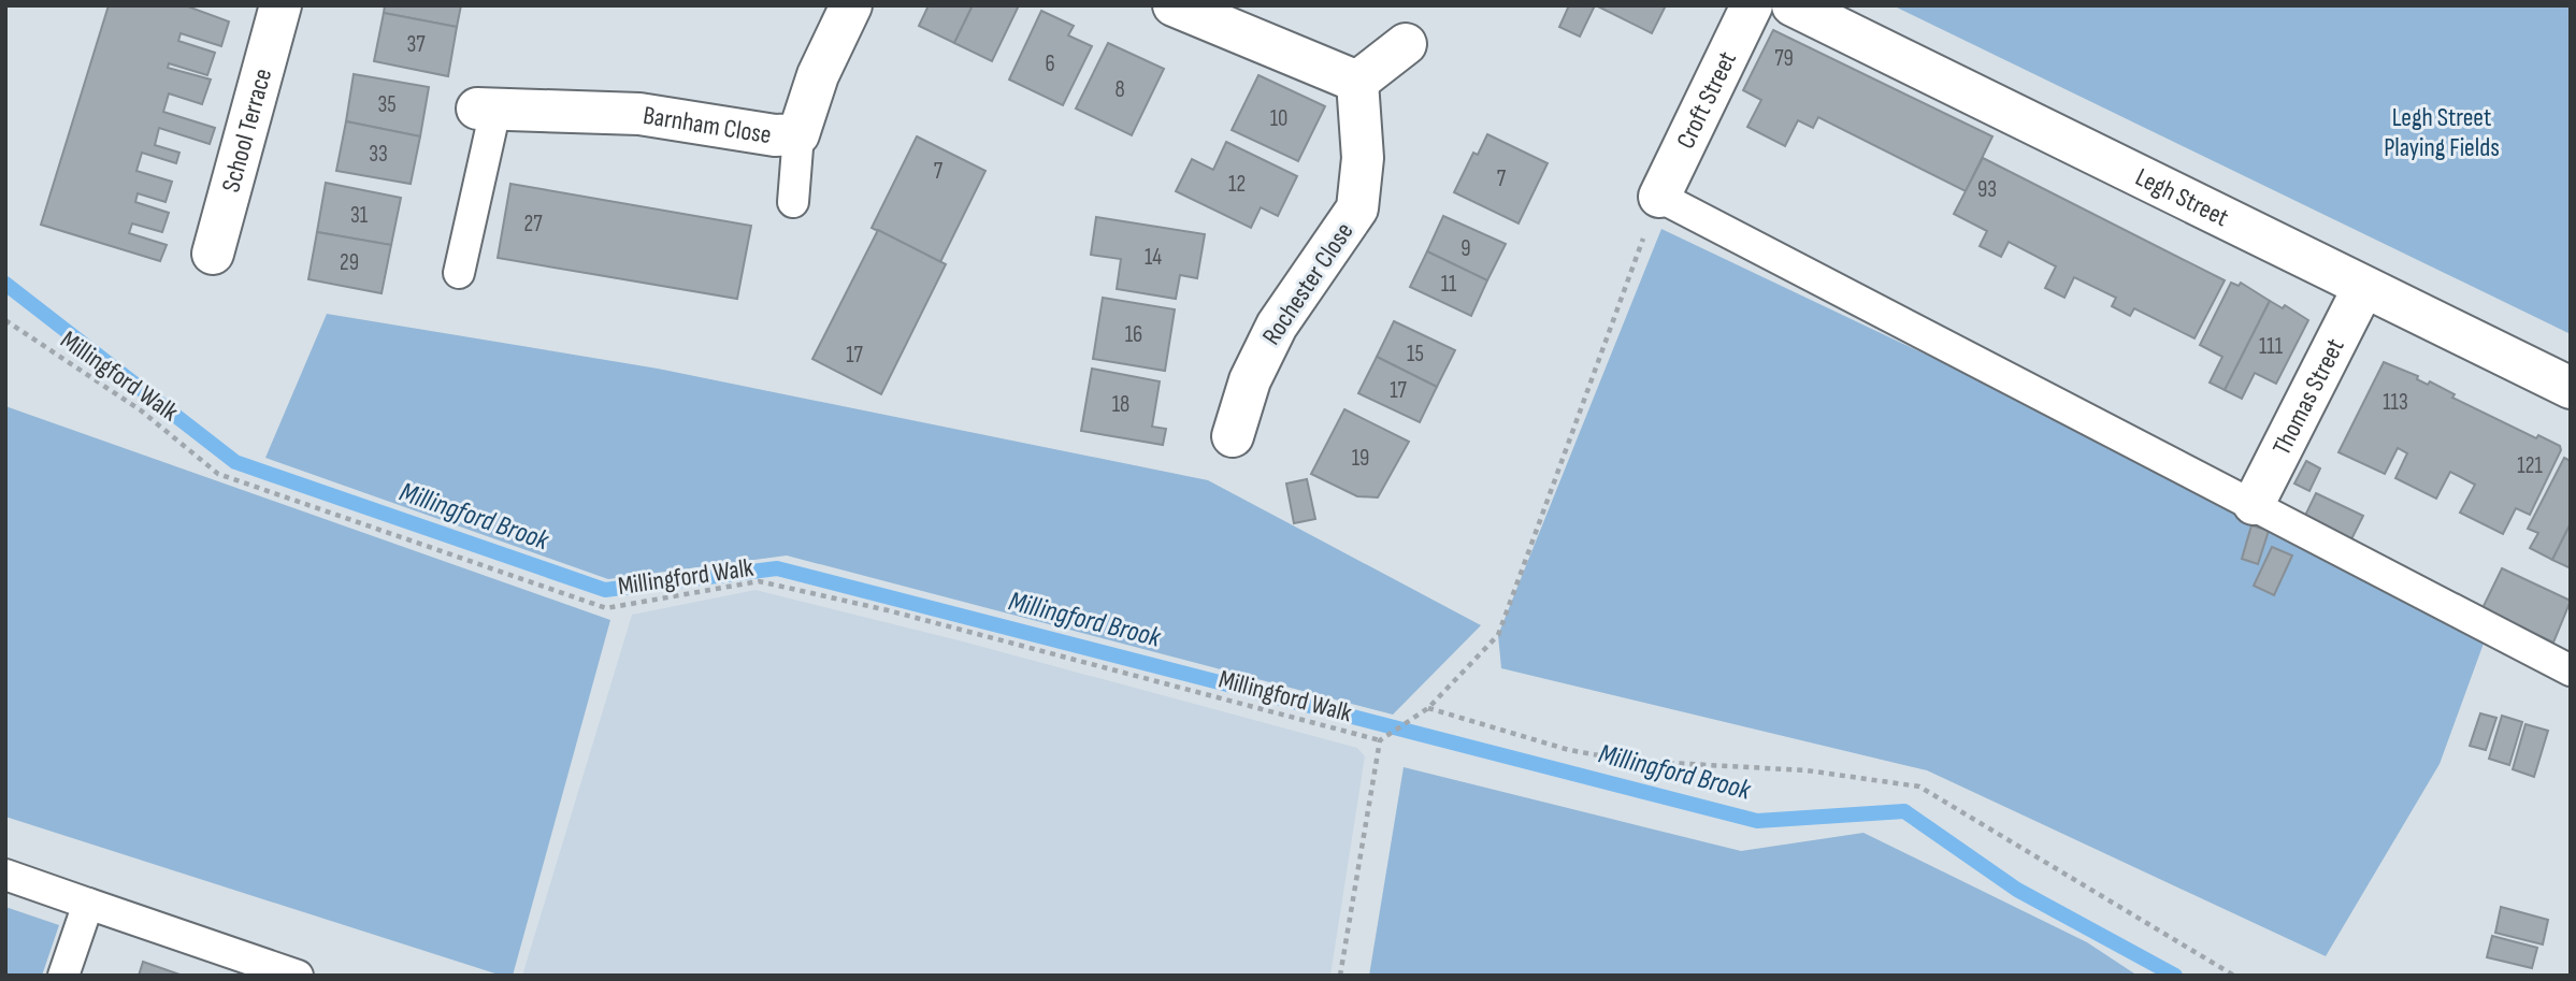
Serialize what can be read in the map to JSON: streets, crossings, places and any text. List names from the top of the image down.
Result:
{
  "streets": {
    "street": [
      "Croft Street",
      "Barnham Close",
      "School Terrace",
      "Legh Street",
      "Rochester Close",
      "Thomas Street"
    ],
    "path": ["Millingford Walk"]
  },
  "crossings": [
    ["Legh Street", "Thomas Street"]
  ],
  "water": ["Millingford Brook"],
  "parks": ["Legh Street Playing Fields"],
  "house_numbers": [
    "37",
    "79",
    "6",
    "8",
    "35",
    "10",
    "33",
    "7",
    "7",
    "12",
    "93",
    "31",
    "27",
    "9",
    "14",
    "29",
    "11",
    "16",
    "111",
    "15",
    "17",
    "17",
    "113",
    "18",
    "19",
    "121"
  ]
}
